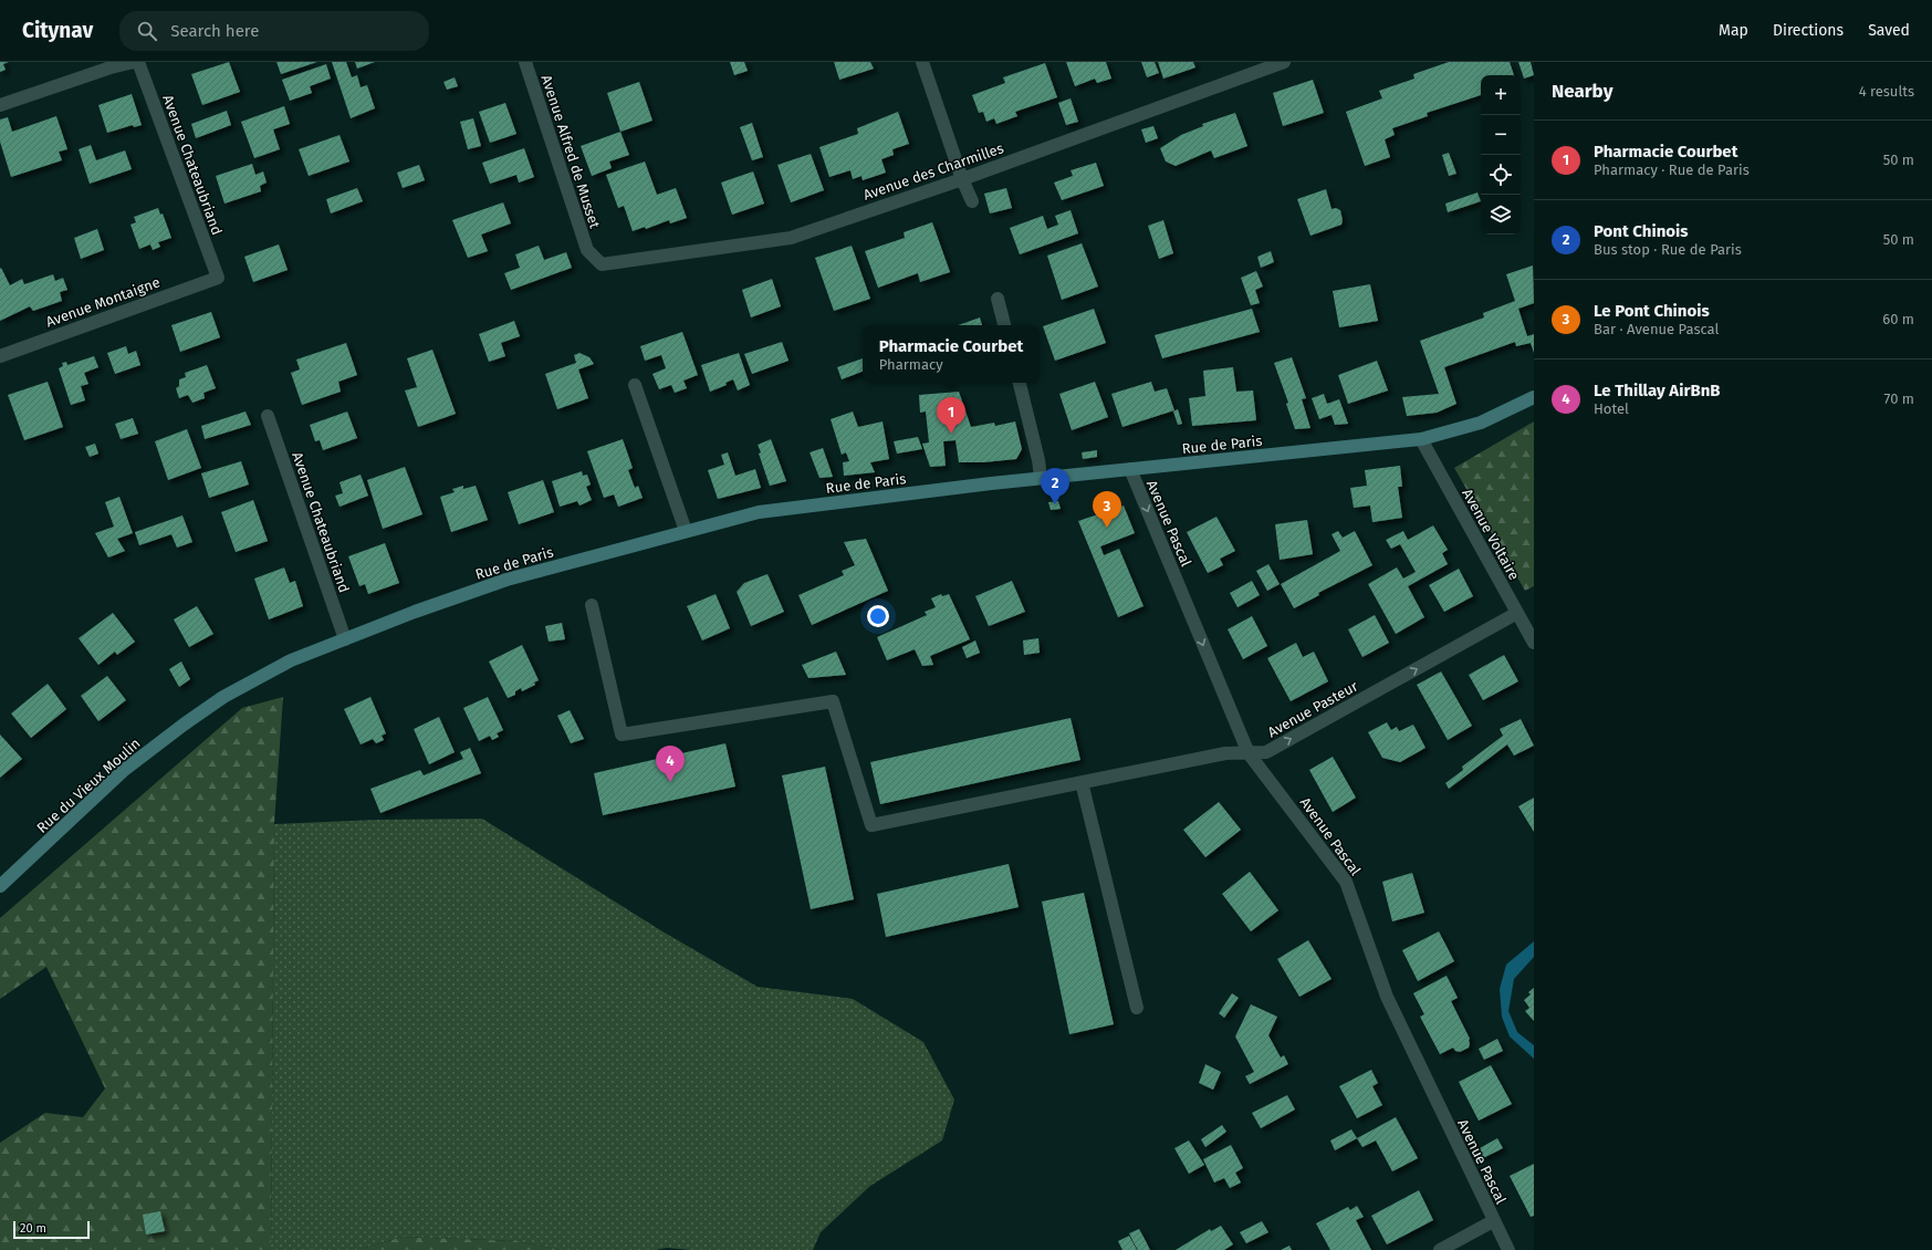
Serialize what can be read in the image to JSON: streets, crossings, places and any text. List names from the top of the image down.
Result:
{
  "streets": {
    "street": [
      "Avenue Alfred de Musset",
      "Avenue Chateaubriand",
      "Avenue des Charmilles",
      "Avenue Montaigne",
      "Rue de Paris",
      "Avenue Pascal",
      "Avenue Voltaire",
      "Avenue Pasteur",
      "Rue du Vieux Moulin"
    ]
  },
  "crossings": [
    ["Avenue Alfred de Musset", "Avenue des Charmilles"],
    ["Avenue Chateaubriand", "Avenue Montaigne"],
    ["Avenue Chateaubriand", "Rue de Paris"],
    ["Rue de Paris", "Avenue Pascal"],
    ["Rue de Paris", "Avenue Voltaire"],
    ["Rue de Paris", "Rue du Vieux Moulin"],
    ["Avenue Pascal", "Avenue Pasteur"],
    ["Avenue Voltaire", "Avenue Pasteur"]
  ],
  "one_way": ["Avenue Pascal"],
  "scale_bar": "20 m",
  "page": {
    "header": "Citynav",
    "search": "Search here",
    "nav": ["Map", "Directions", "Saved"],
    "heading": ["Nearby", "4 results"],
    "map_buttons": ["+", "−"],
    "list": [
      {
        "mark": "1",
        "name": "Pharmacie Courbet",
        "note": "Pharmacy · Rue de Paris",
        "value": "50 m"
      },
      {
        "mark": "2",
        "name": "Pont Chinois",
        "note": "Bus stop · Rue de Paris",
        "value": "50 m"
      },
      {
        "mark": "3",
        "name": "Le Pont Chinois",
        "note": "Bar · Avenue Pascal",
        "value": "60 m"
      },
      {
        "mark": "4",
        "name": "Le Thillay AirBnB",
        "note": "Hotel",
        "value": "70 m"
      }
    ],
    "popup": ["Pharmacie Courbet", "Pharmacy"],
    "pins": [
      "1",
      "2",
      "3",
      "4"
    ],
    "scale": "20 m"
  }
}
